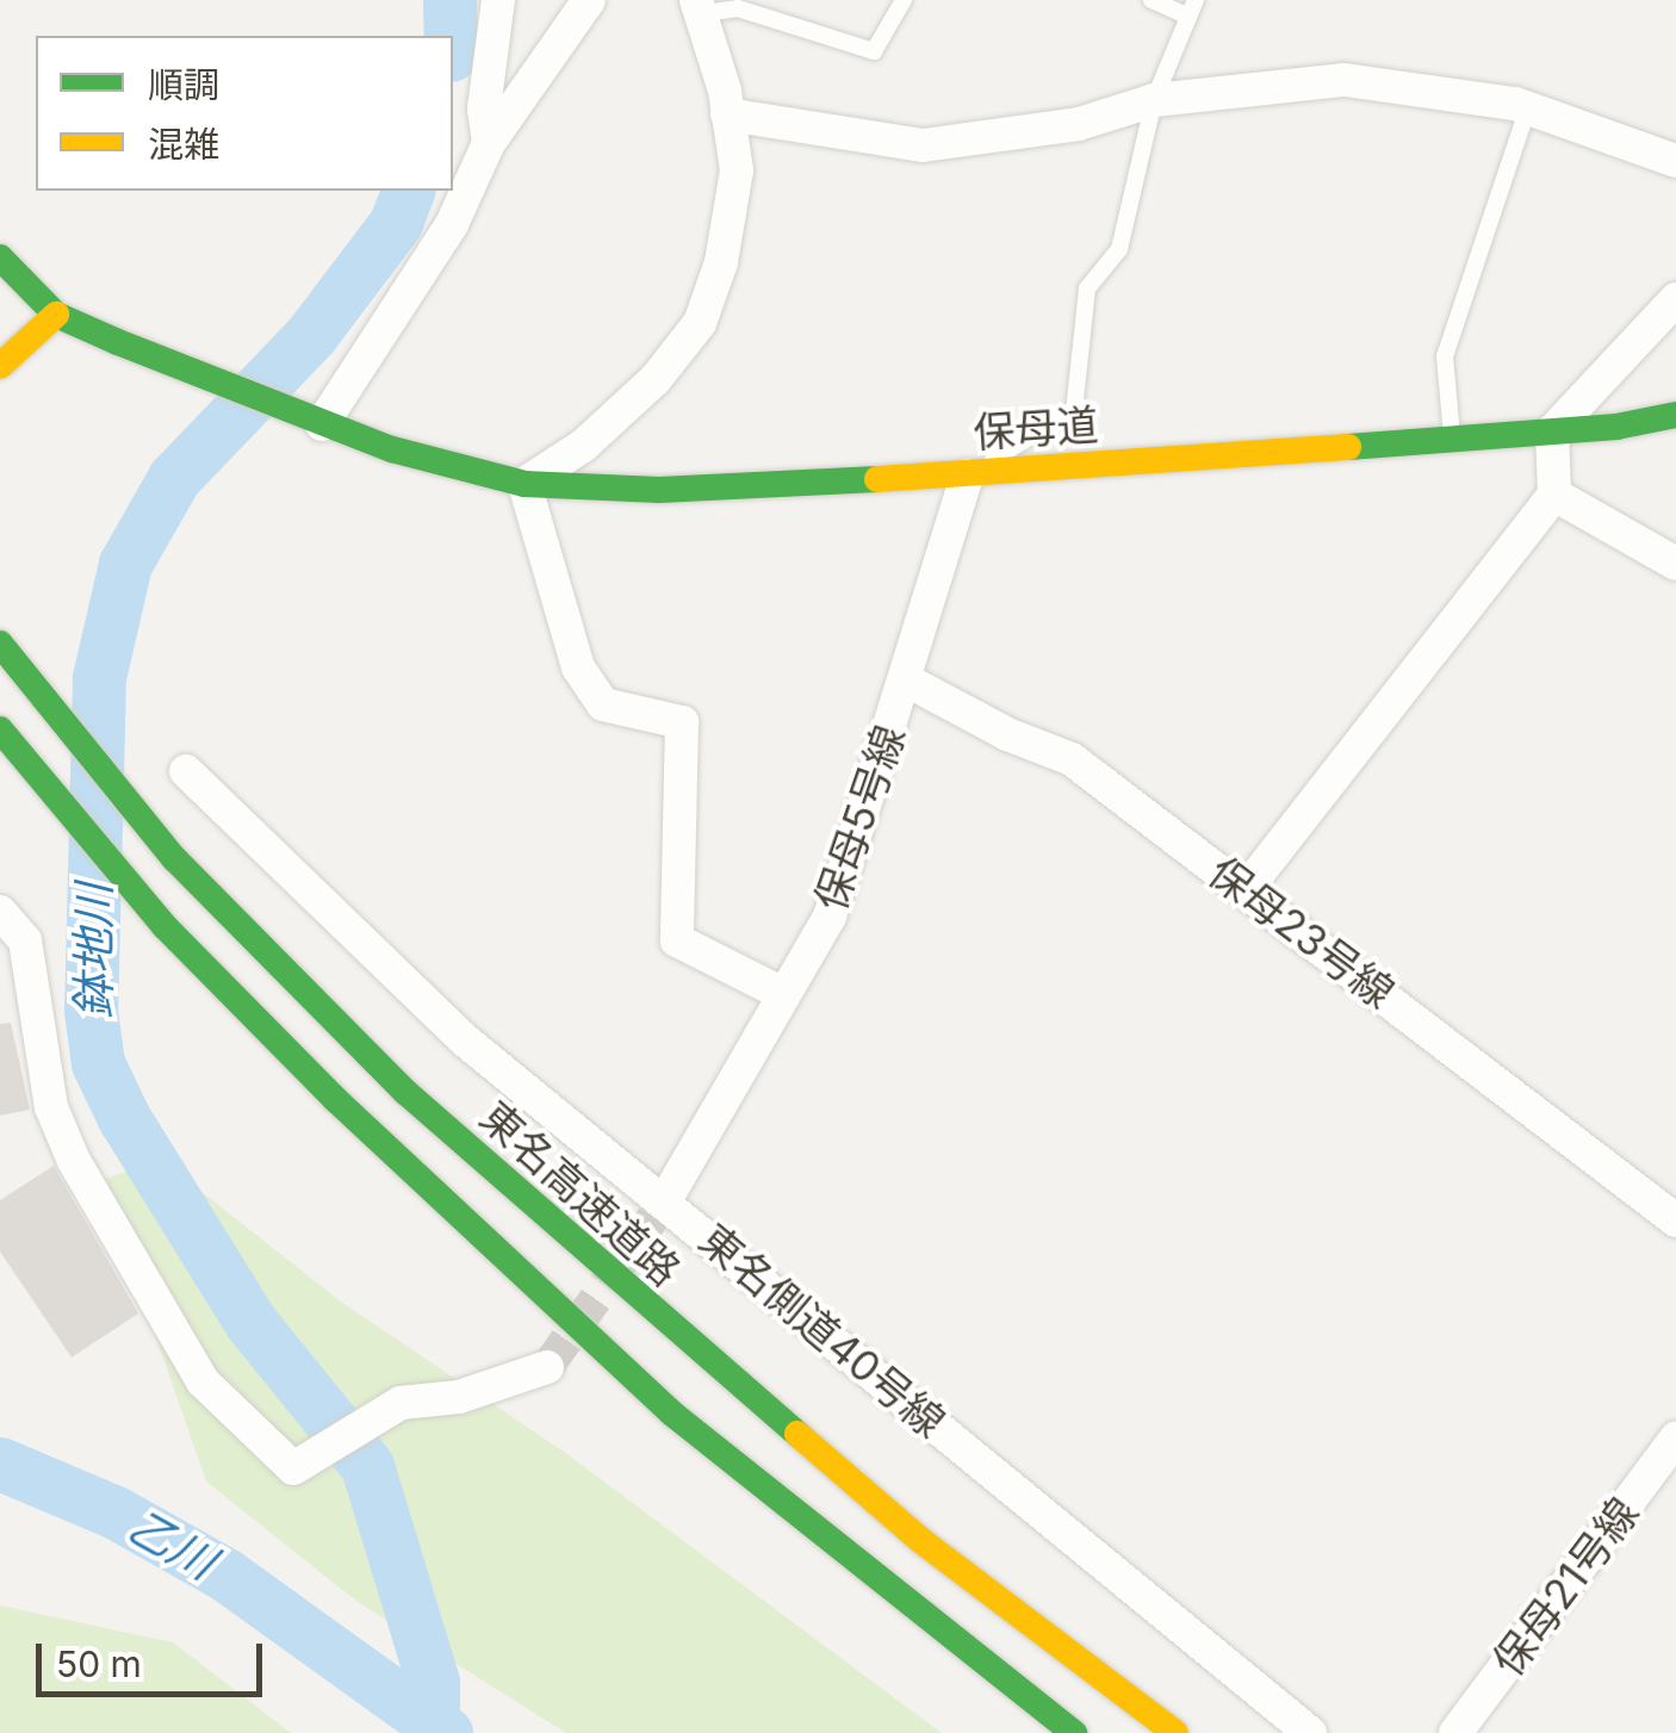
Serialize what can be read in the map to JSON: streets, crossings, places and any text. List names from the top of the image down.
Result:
{
  "streets": {
    "main road": ["保母道", "東名高速道路"],
    "street": [
      "保母5号線",
      "保母23号線",
      "東名側道40号線",
      "保母21号線"
    ]
  },
  "crossings": [
    ["保母道", "保母5号線"],
    ["保母5号線", "保母23号線"],
    ["保母5号線", "東名側道40号線"]
  ],
  "water": ["鉢地川", "乙川"],
  "legend": ["順調", "混雑"],
  "scale_bar": "50 m"
}
